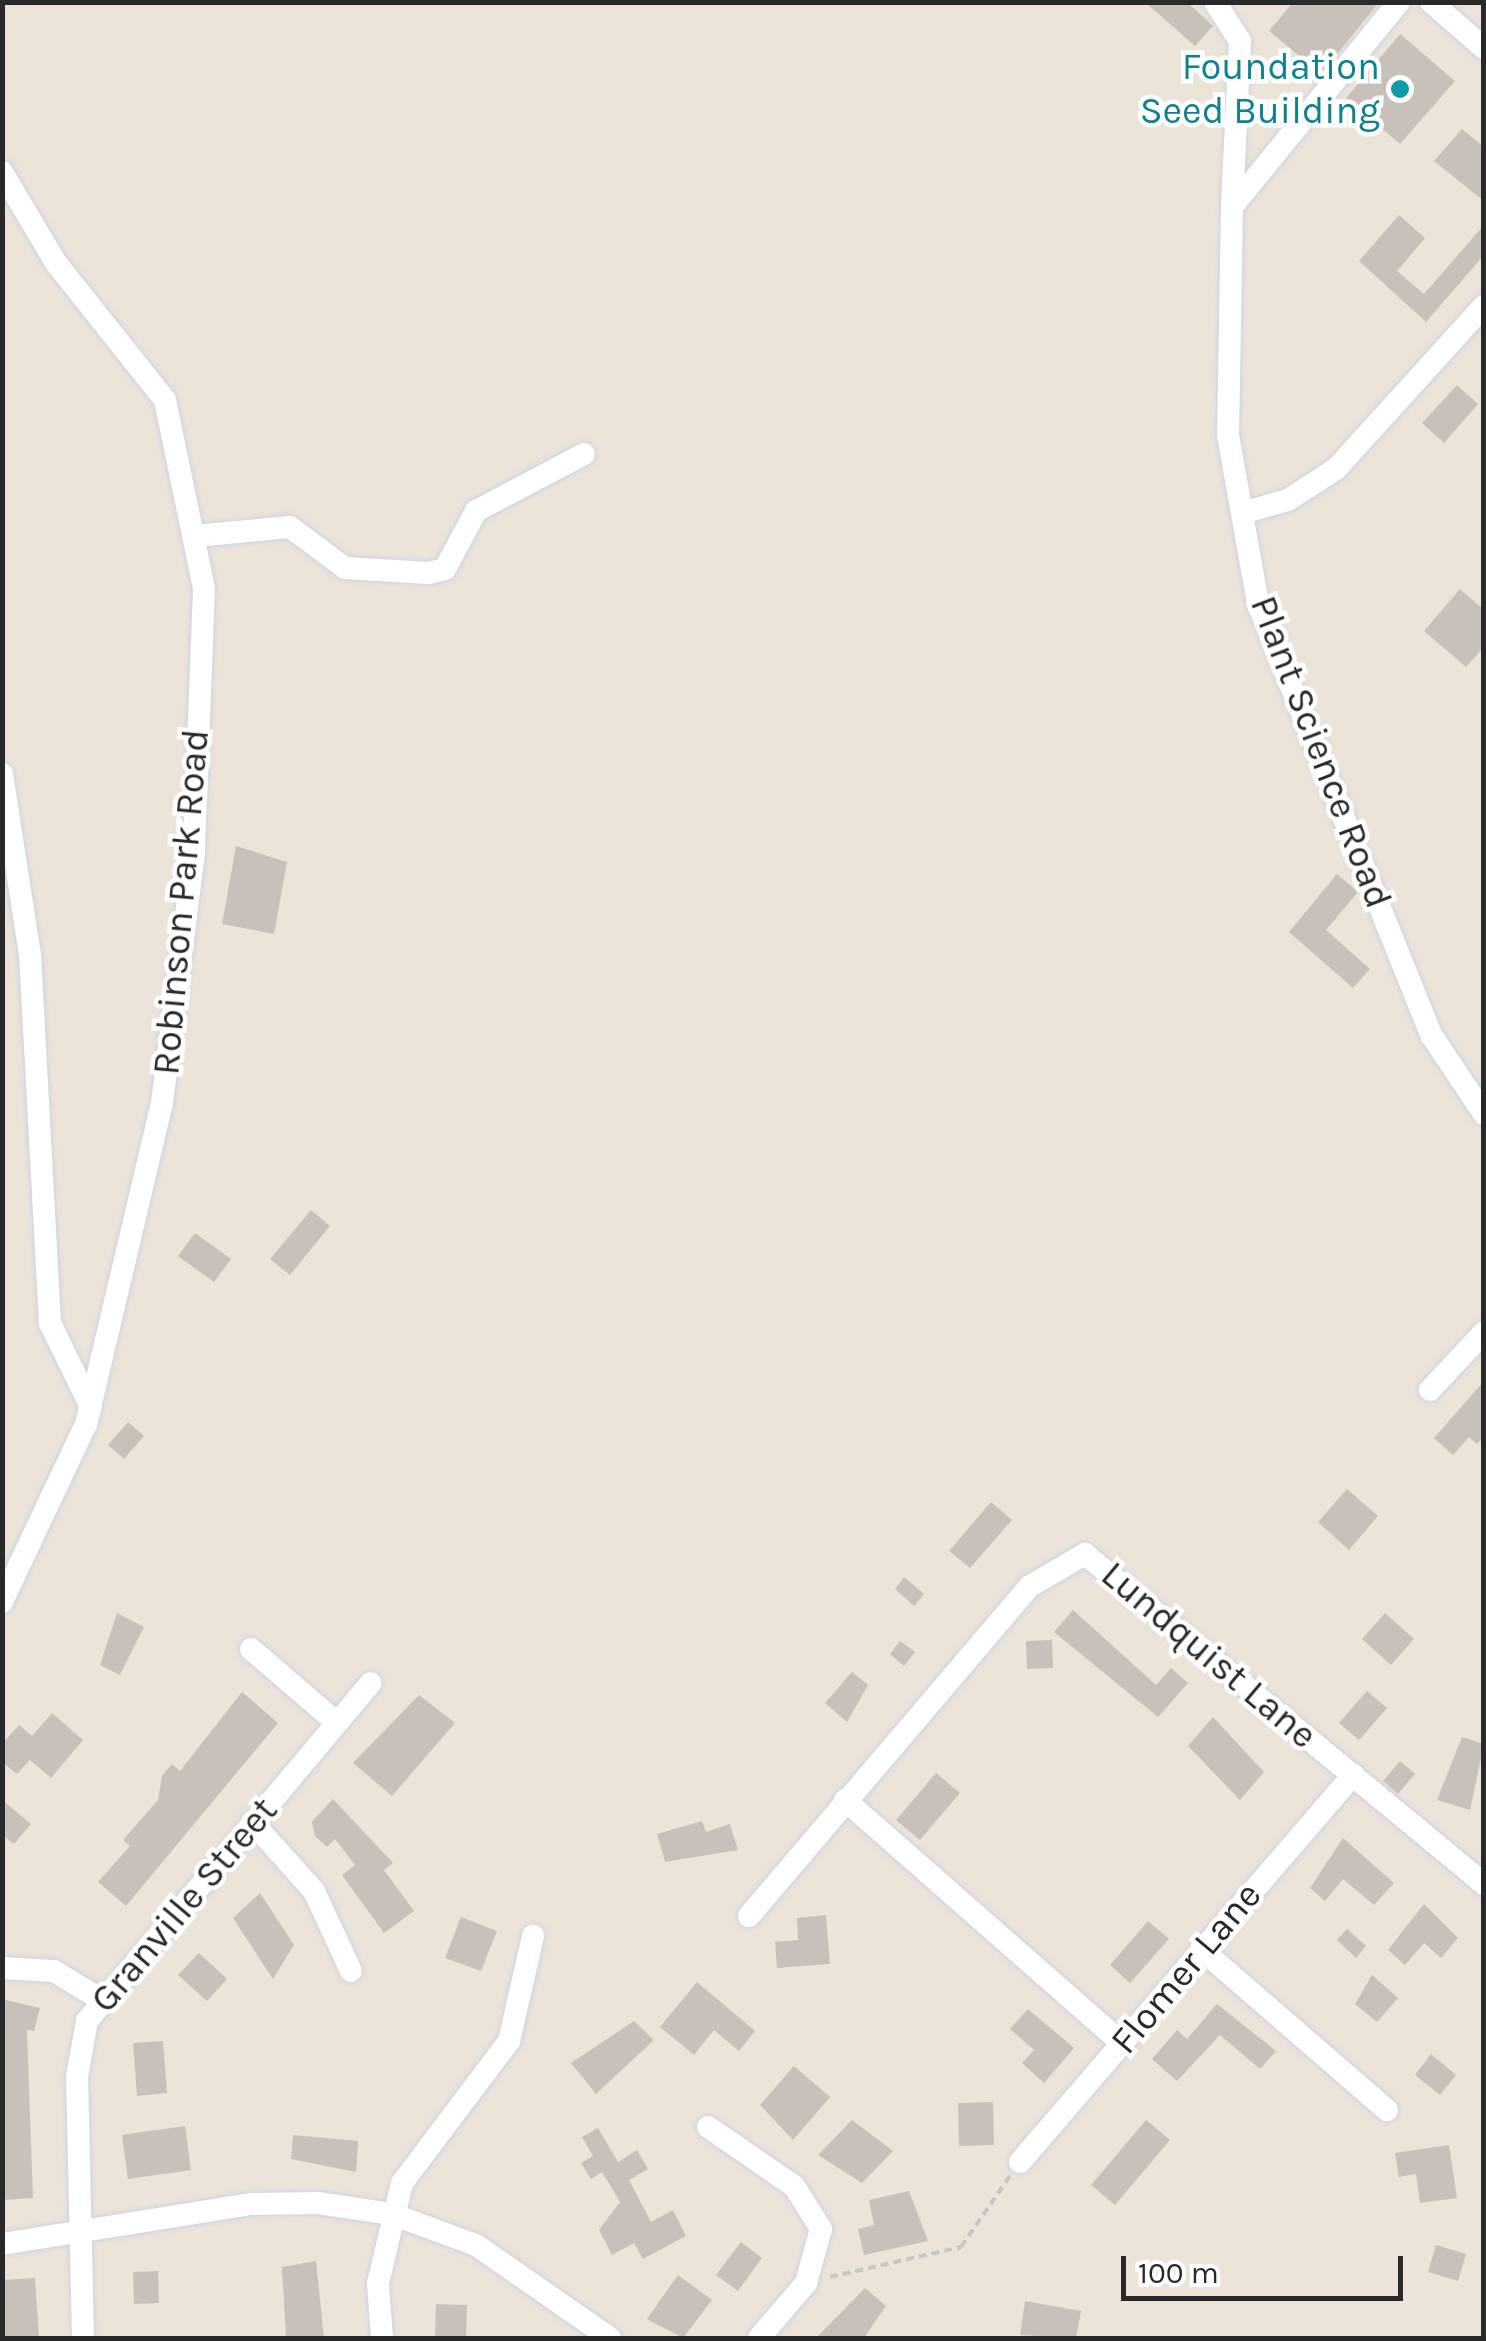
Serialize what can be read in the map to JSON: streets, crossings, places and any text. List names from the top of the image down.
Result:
{
  "streets": {
    "street": [
      "Plant Science Road",
      "Robinson Park Road",
      "Lundquist Lane",
      "Granville Street",
      "Flomer Lane"
    ]
  },
  "crossings": [
    ["Lundquist Lane", "Flomer Lane"]
  ],
  "places": ["Foundation Seed Building"],
  "scale_bar": "100 m"
}
